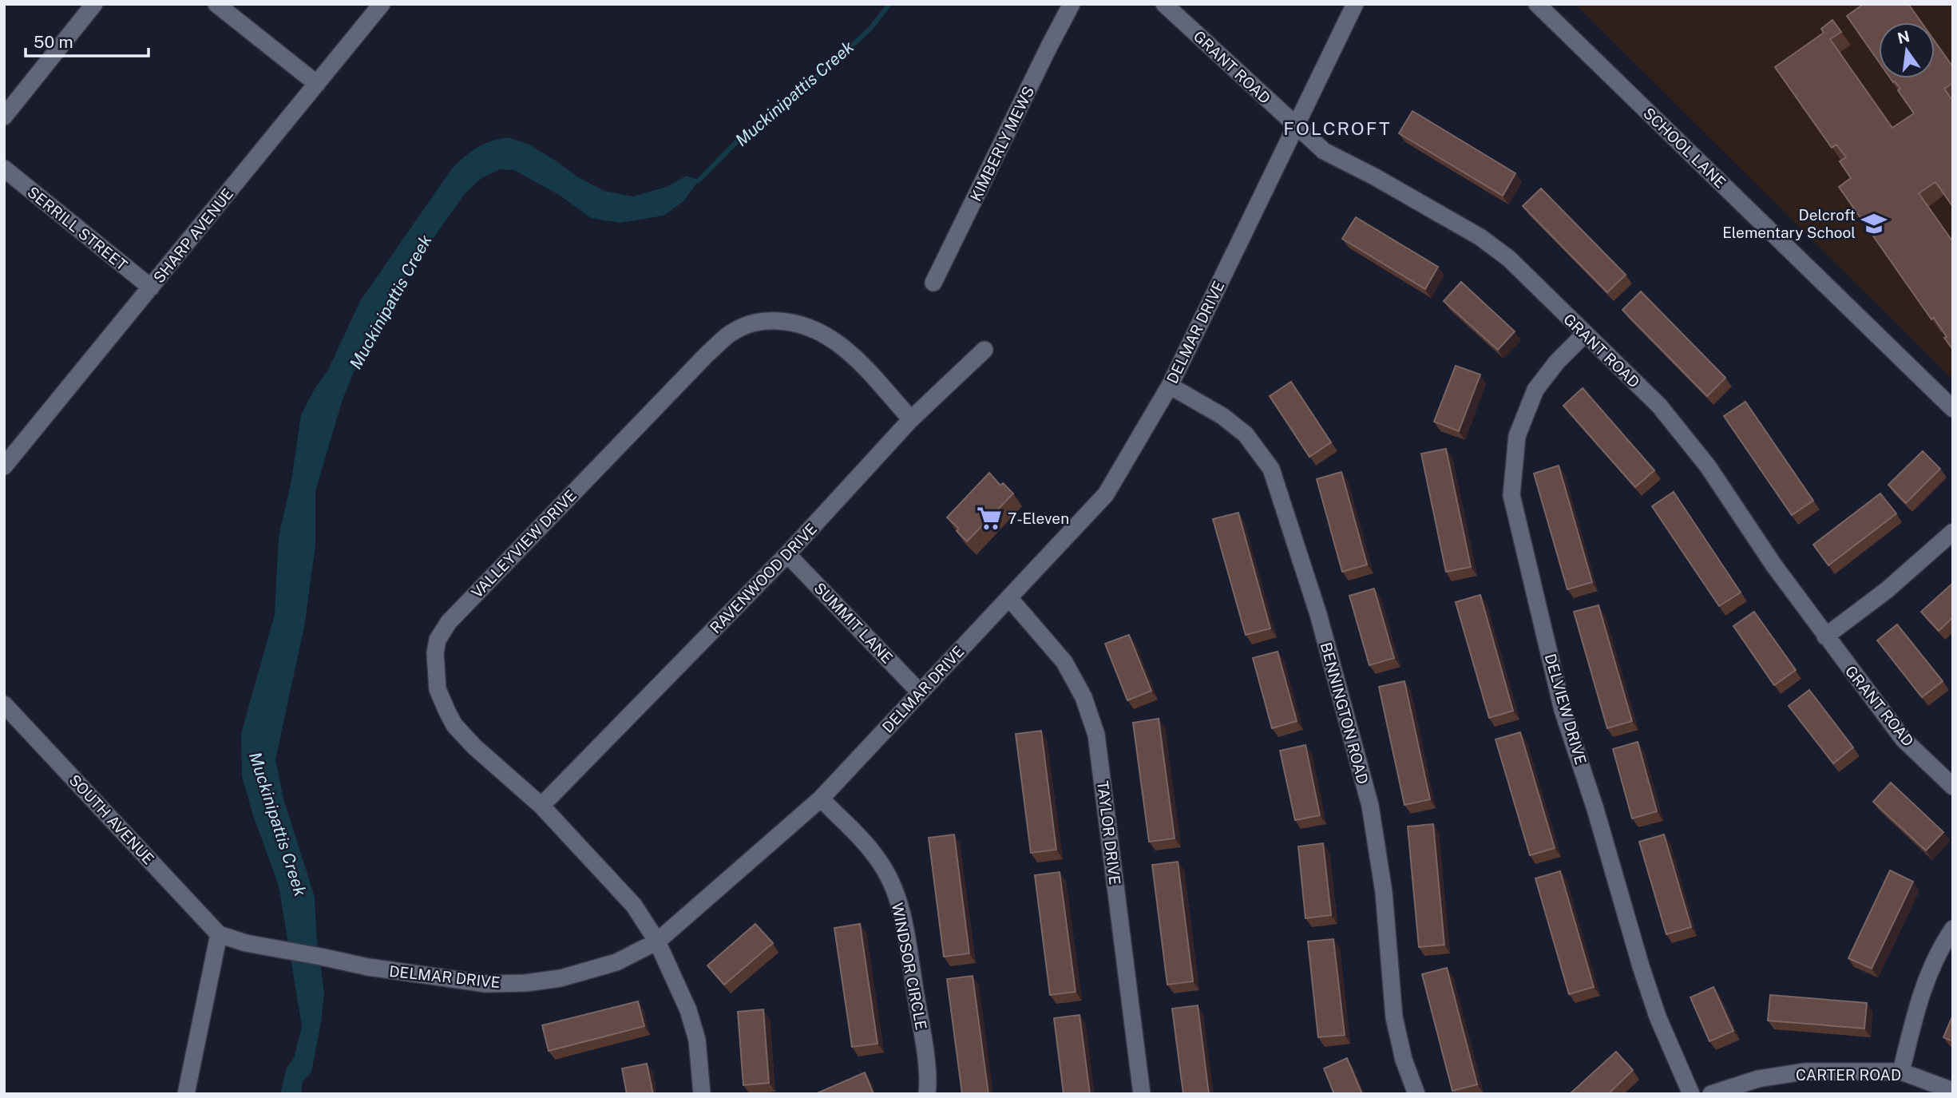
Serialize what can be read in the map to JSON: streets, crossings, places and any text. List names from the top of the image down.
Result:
{
  "streets": {
    "street": [
      "GRANT ROAD",
      "KIMBERLY MEWS",
      "SCHOOL LANE",
      "SERRILL STREET",
      "SHARP AVENUE",
      "DELMAR DRIVE",
      "VALLEYVIEW DRIVE",
      "RAVENWOOD DRIVE",
      "SUMMIT LANE",
      "DELVIEW DRIVE",
      "BENNINGTON ROAD",
      "SOUTH AVENUE",
      "TAYLOR DRIVE",
      "WINDSOR CIRCLE",
      "CARTER ROAD"
    ]
  },
  "crossings": [
    ["GRANT ROAD", "DELMAR DRIVE"],
    ["GRANT ROAD", "DELVIEW DRIVE"],
    ["SERRILL STREET", "SHARP AVENUE"],
    ["DELMAR DRIVE", "VALLEYVIEW DRIVE"],
    ["DELMAR DRIVE", "SUMMIT LANE"],
    ["DELMAR DRIVE", "BENNINGTON ROAD"],
    ["DELMAR DRIVE", "SOUTH AVENUE"],
    ["DELMAR DRIVE", "TAYLOR DRIVE"],
    ["DELMAR DRIVE", "WINDSOR CIRCLE"],
    ["VALLEYVIEW DRIVE", "RAVENWOOD DRIVE"],
    ["RAVENWOOD DRIVE", "SUMMIT LANE"]
  ],
  "districts": ["FOLCROFT"],
  "water": ["Muckinipattis Creek"],
  "places": {
    "school or university": ["Delcroft Elementary School"],
    "supermarket": ["7-Eleven"]
  },
  "scale_bar": "50 m",
  "north": "top"
}
